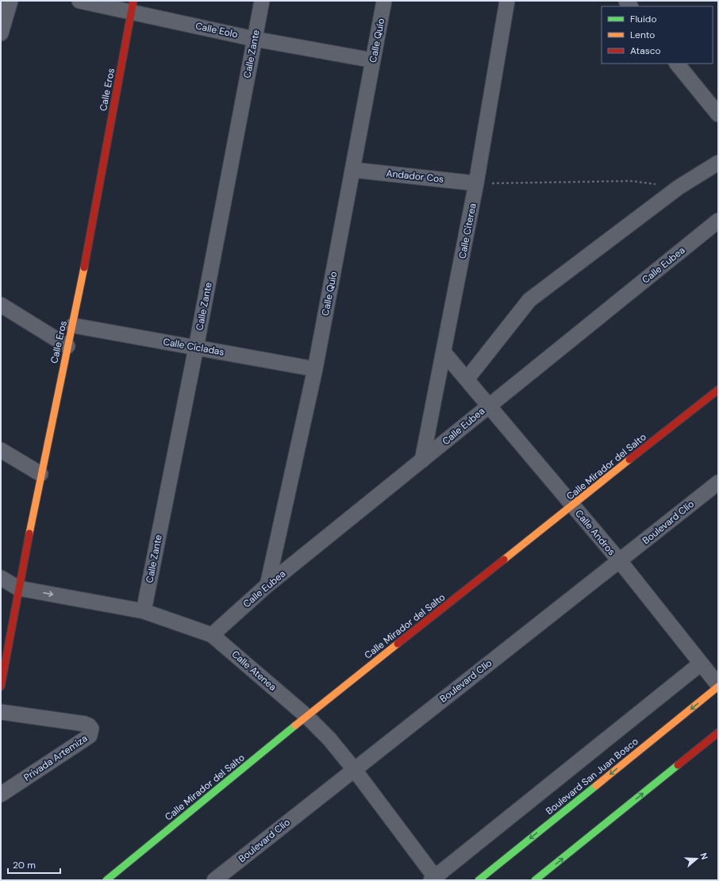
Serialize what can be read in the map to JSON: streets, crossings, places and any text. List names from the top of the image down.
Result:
{
  "streets": {
    "street": [
      "Calle Eolo",
      "Calle Quío",
      "Calle Zante",
      "Calle Eros",
      "Andador Cos",
      "Calle Citerea",
      "Calle Eubea",
      "Calle Cícladas",
      "Calle Mirador del Salto",
      "Boulevard Clío",
      "Calle Andros",
      "Calle Atenea",
      "Privada Artemiza",
      "Boulevard San Juan Bosco"
    ]
  },
  "crossings": [
    ["Calle Eolo", "Calle Quío"],
    ["Calle Eolo", "Calle Zante"],
    ["Calle Eolo", "Calle Eros"],
    ["Calle Quío", "Andador Cos"],
    ["Calle Quío", "Calle Eubea"],
    ["Calle Quío", "Calle Cícladas"],
    ["Calle Zante", "Calle Cícladas"],
    ["Calle Zante", "Calle Atenea"],
    ["Calle Eros", "Calle Cícladas"],
    ["Calle Eros", "Calle Atenea"],
    ["Andador Cos", "Calle Citerea"],
    ["Calle Citerea", "Calle Eubea"],
    ["Calle Citerea", "Calle Andros"],
    ["Calle Eubea", "Calle Andros"],
    ["Calle Eubea", "Calle Atenea"],
    ["Calle Mirador del Salto", "Calle Andros"],
    ["Calle Mirador del Salto", "Calle Atenea"],
    ["Boulevard Clío", "Calle Andros"],
    ["Boulevard Clío", "Calle Atenea"],
    ["Calle Andros", "Boulevard San Juan Bosco"]
  ],
  "legend": ["Fluido", "Lento", "Atasco"],
  "scale_bar": "20 m",
  "north": "right"
}
